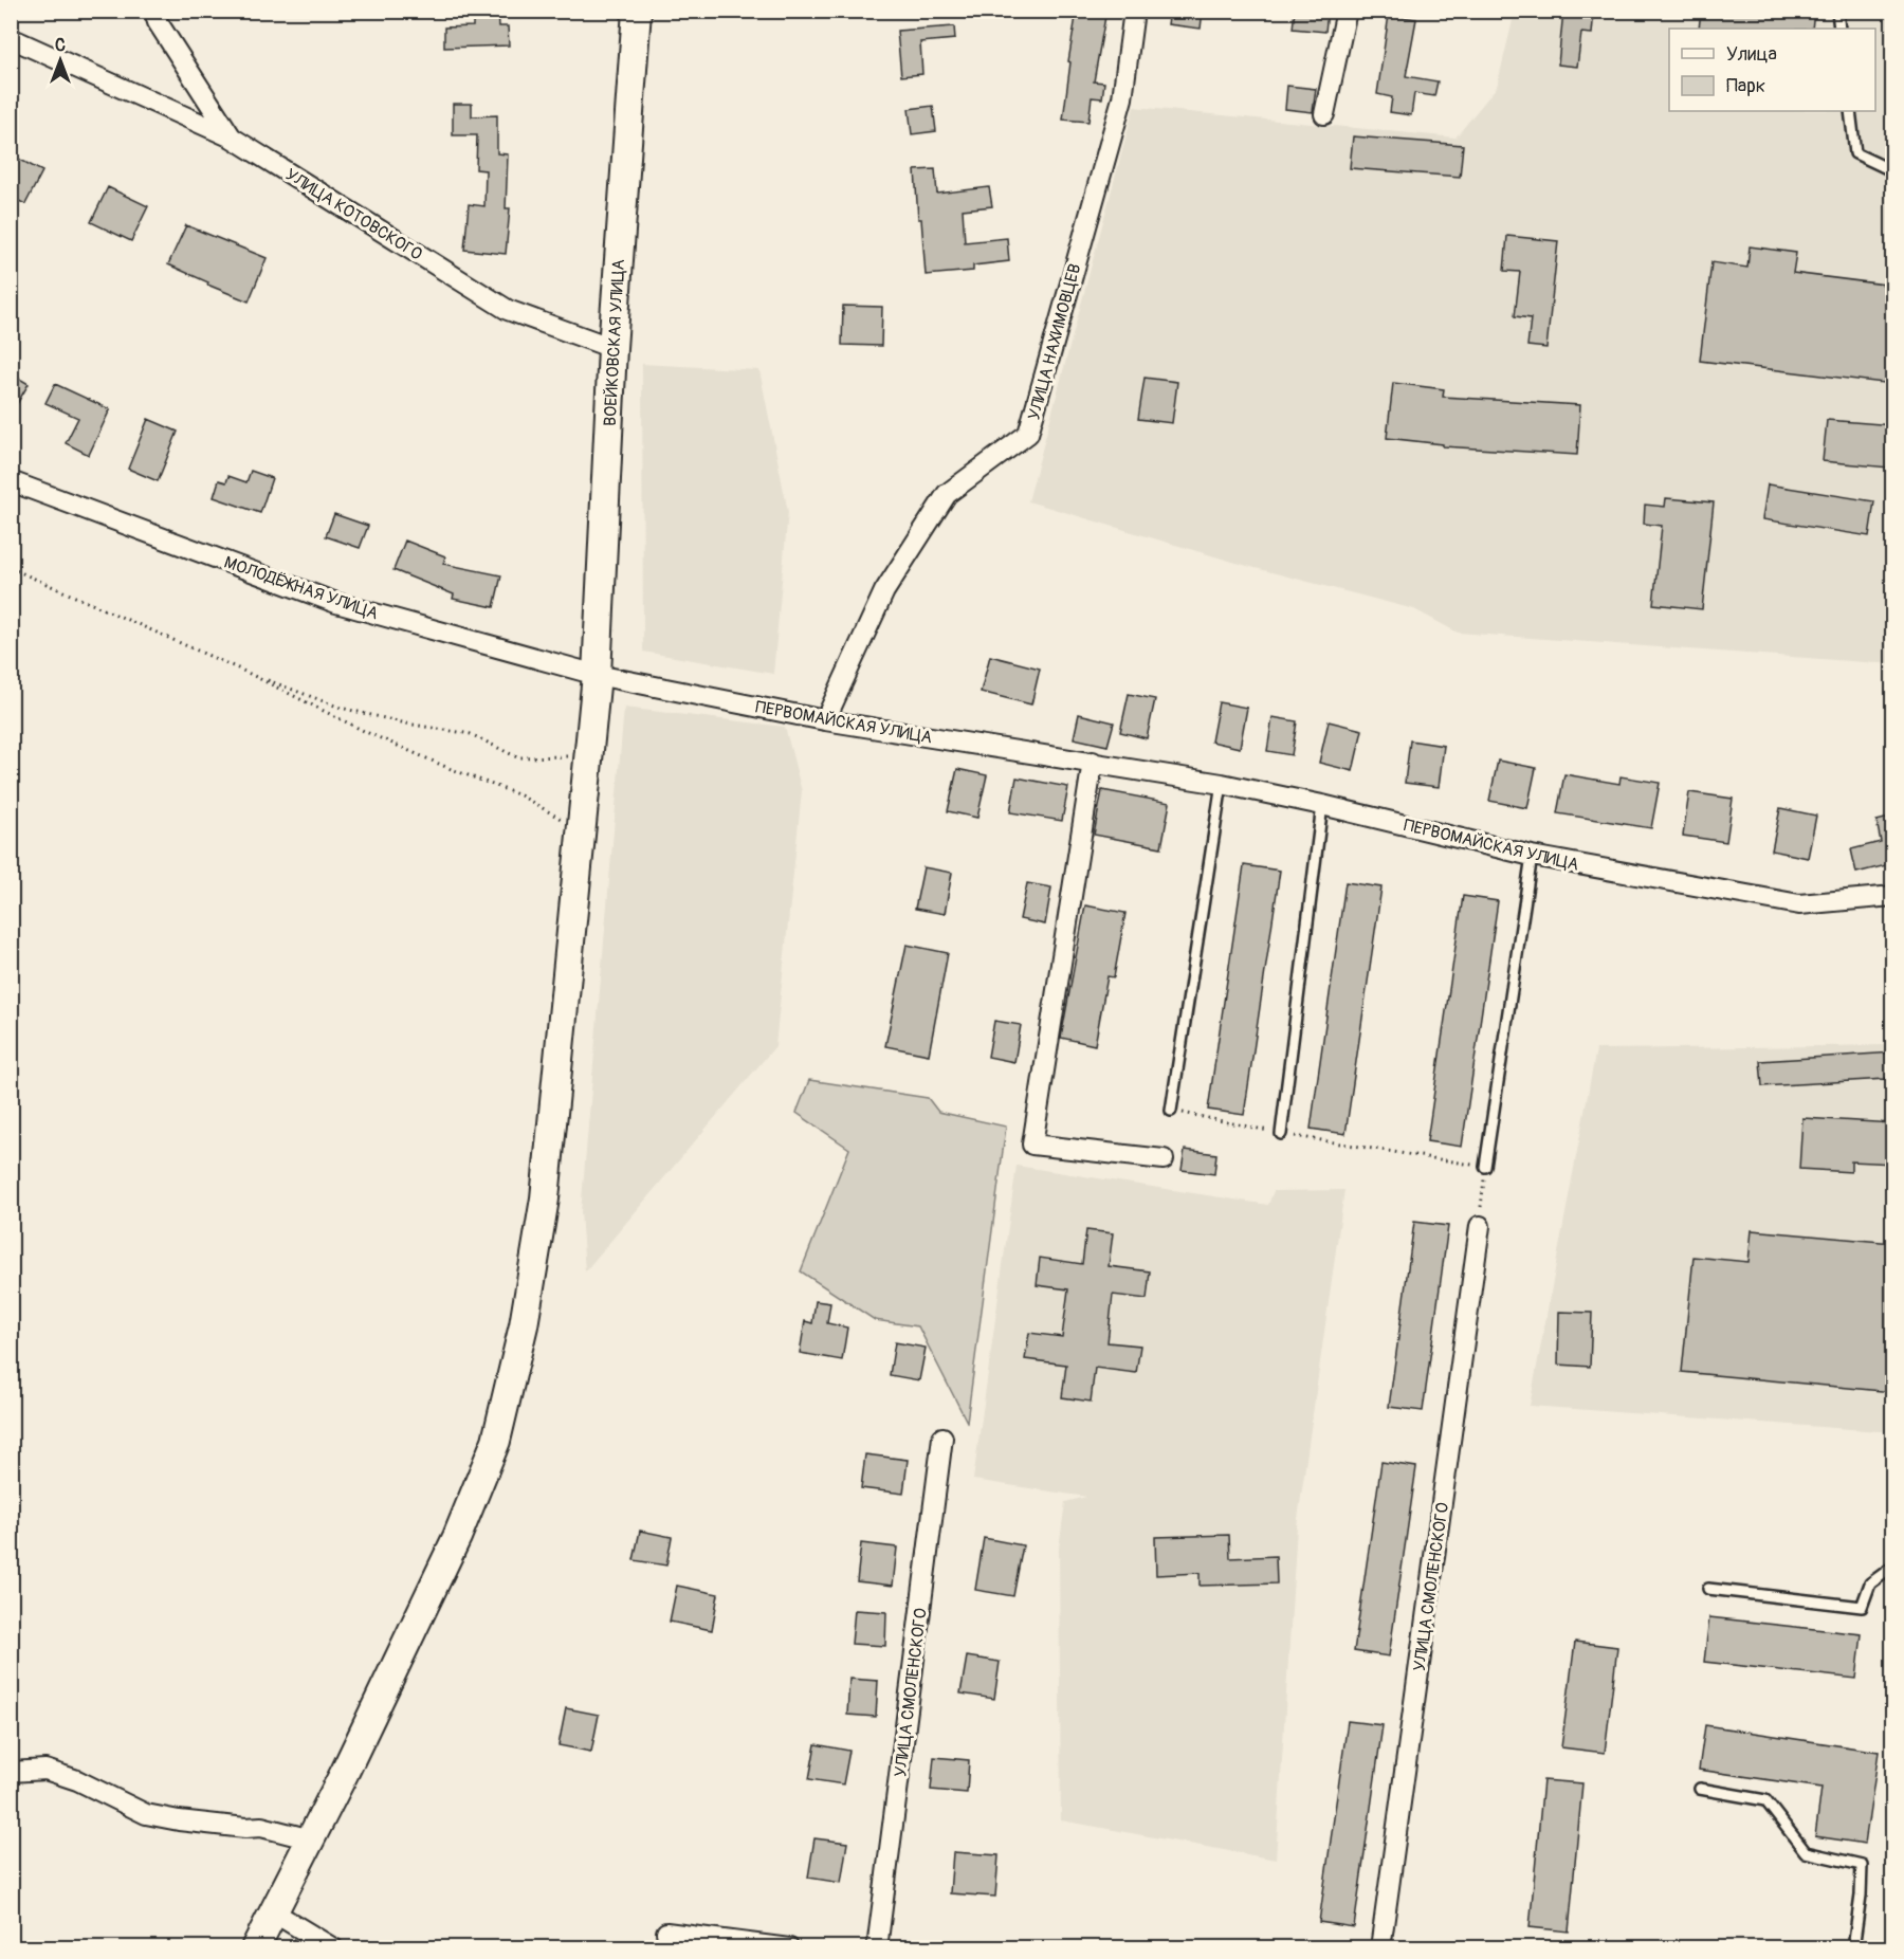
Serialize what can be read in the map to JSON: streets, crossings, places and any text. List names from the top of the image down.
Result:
{
  "streets": {
    "main road": ["ВОЕЙКОВСКАЯ УЛИЦА"],
    "street": [
      "УЛИЦА КОТОВСКОГО",
      "УЛИЦА НАХИМОВЦЕВ",
      "МОЛОДЁЖНАЯ УЛИЦА",
      "ПЕРВОМАЙСКАЯ УЛИЦА",
      "УЛИЦА СМОЛЕНСКОГО"
    ]
  },
  "crossings": [
    ["УЛИЦА КОТОВСКОГО", "ВОЕЙКОВСКАЯ УЛИЦА"],
    ["УЛИЦА НАХИМОВЦЕВ", "ПЕРВОМАЙСКАЯ УЛИЦА"],
    ["ВОЕЙКОВСКАЯ УЛИЦА", "МОЛОДЁЖНАЯ УЛИЦА"],
    ["ВОЕЙКОВСКАЯ УЛИЦА", "ПЕРВОМАЙСКАЯ УЛИЦА"],
    ["МОЛОДЁЖНАЯ УЛИЦА", "ПЕРВОМАЙСКАЯ УЛИЦА"]
  ],
  "legend": ["Улица", "Парк"],
  "north": "top"
}
